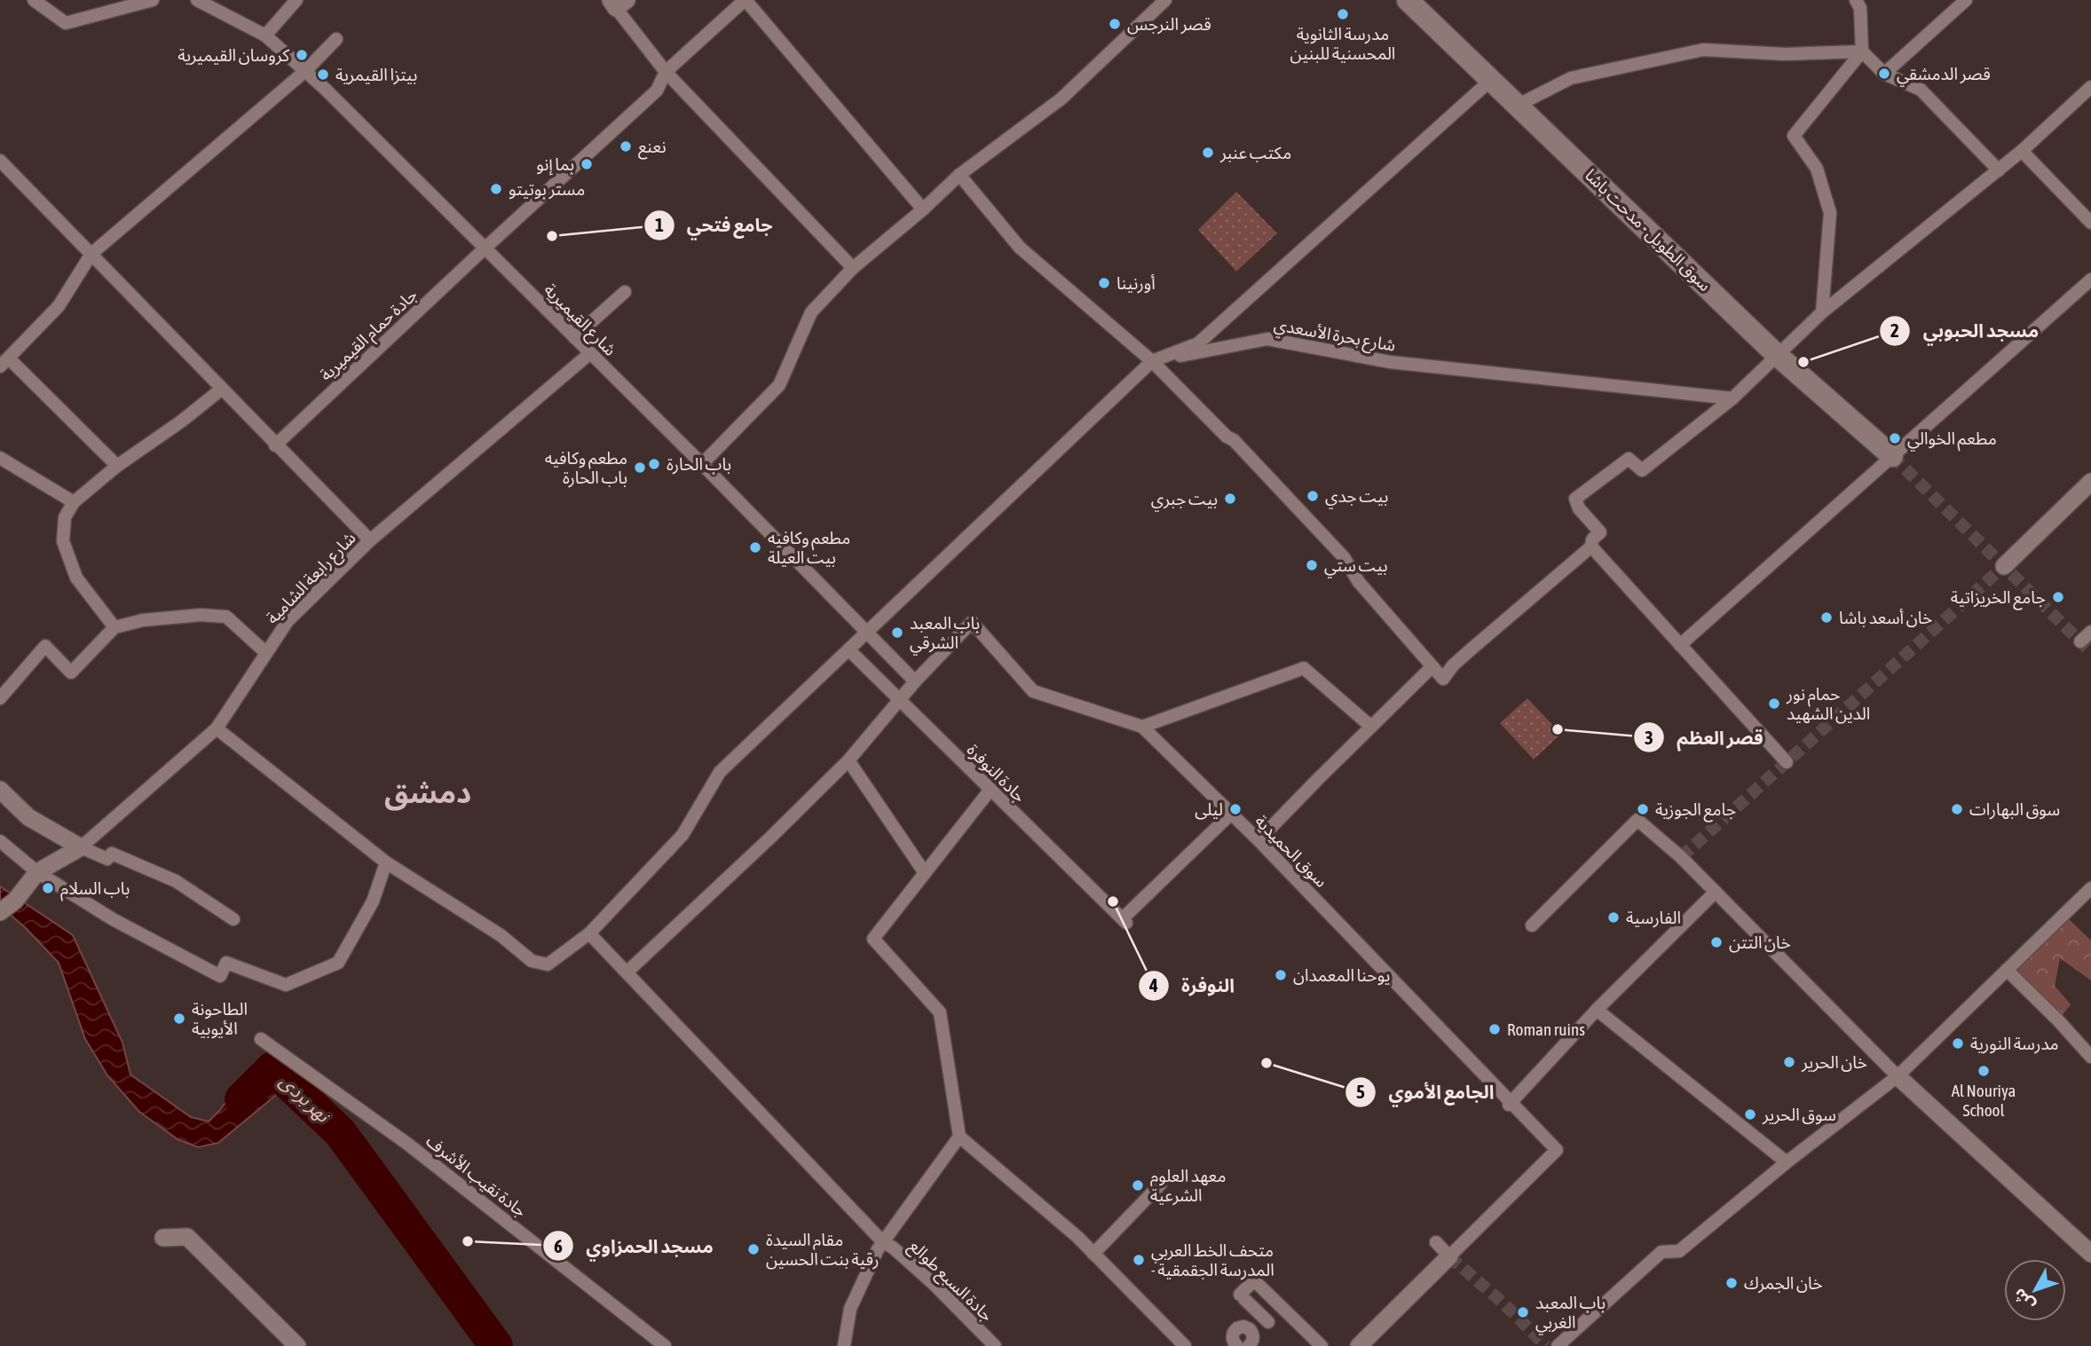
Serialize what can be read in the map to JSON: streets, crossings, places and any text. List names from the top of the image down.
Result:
{
  "streets": {
    "street": [
      "سوق الطويل - مدحت باشا",
      "شارع القيميرية",
      "جادة حمام القيميرية",
      "شارع بحرة الأسعدي",
      "شارع رابعة الشامية",
      "جادة النوفرة",
      "سوق الحميدية",
      "جادة نقيب الأشرف",
      "جادة السبع طوالع"
    ]
  },
  "crossings": [
    ["شارع القيميرية", "جادة حمام القيميرية"],
    ["شارع القيميرية", "شارع رابعة الشامية"],
    ["جادة النوفرة", "سوق الحميدية"]
  ],
  "districts": ["دمشق"],
  "water": ["نهر بردى"],
  "places": [
    "مدرسة الثانوية المحسنية للبنين",
    "قصر النرجس",
    "كروسان القيميرية",
    "قصر الدمشقي",
    "بيتزا القيمرية",
    "نعنع",
    "مكتب عنبر",
    "بما إنو",
    "مستر بوتيتو",
    "جامع فتحي",
    "أورنينا",
    "مسجد الحبوبي",
    "مطعم الخوالي",
    "باب الحارة",
    "مطعم وكافيه باب الحارة",
    "بيت جدي",
    "بيت جبري",
    "مطعم وكافيه بيت العيلة",
    "بيت ستي",
    "جامع الخريزاتية",
    "خان أسعد باشا",
    "باب المعبد الشرقي",
    "حمام نور الدين الشهيد",
    "قصر العظم",
    "ليلى",
    "جامع الجوزية",
    "سوق البهارات",
    "باب السلام",
    "النوفرة",
    "الفارسية",
    "خان التتن",
    "يوحنا المعمدان",
    "الطاحونة الأيوبية",
    "Roman ruins",
    "مدرسة النورية",
    "خان الحرير",
    "الجامع الأموي",
    "Al Nouriya School",
    "سوق الحرير",
    "معهد العلوم الشرعية",
    "مسجد الحمزاوي",
    "مقام السيدة رقية بنت الحسين",
    "متحف الخط العربي - المدرسة الجقمقية",
    "خان الجمرك",
    "باب المعبد الغربي"
  ],
  "north": "bottom left"
}
